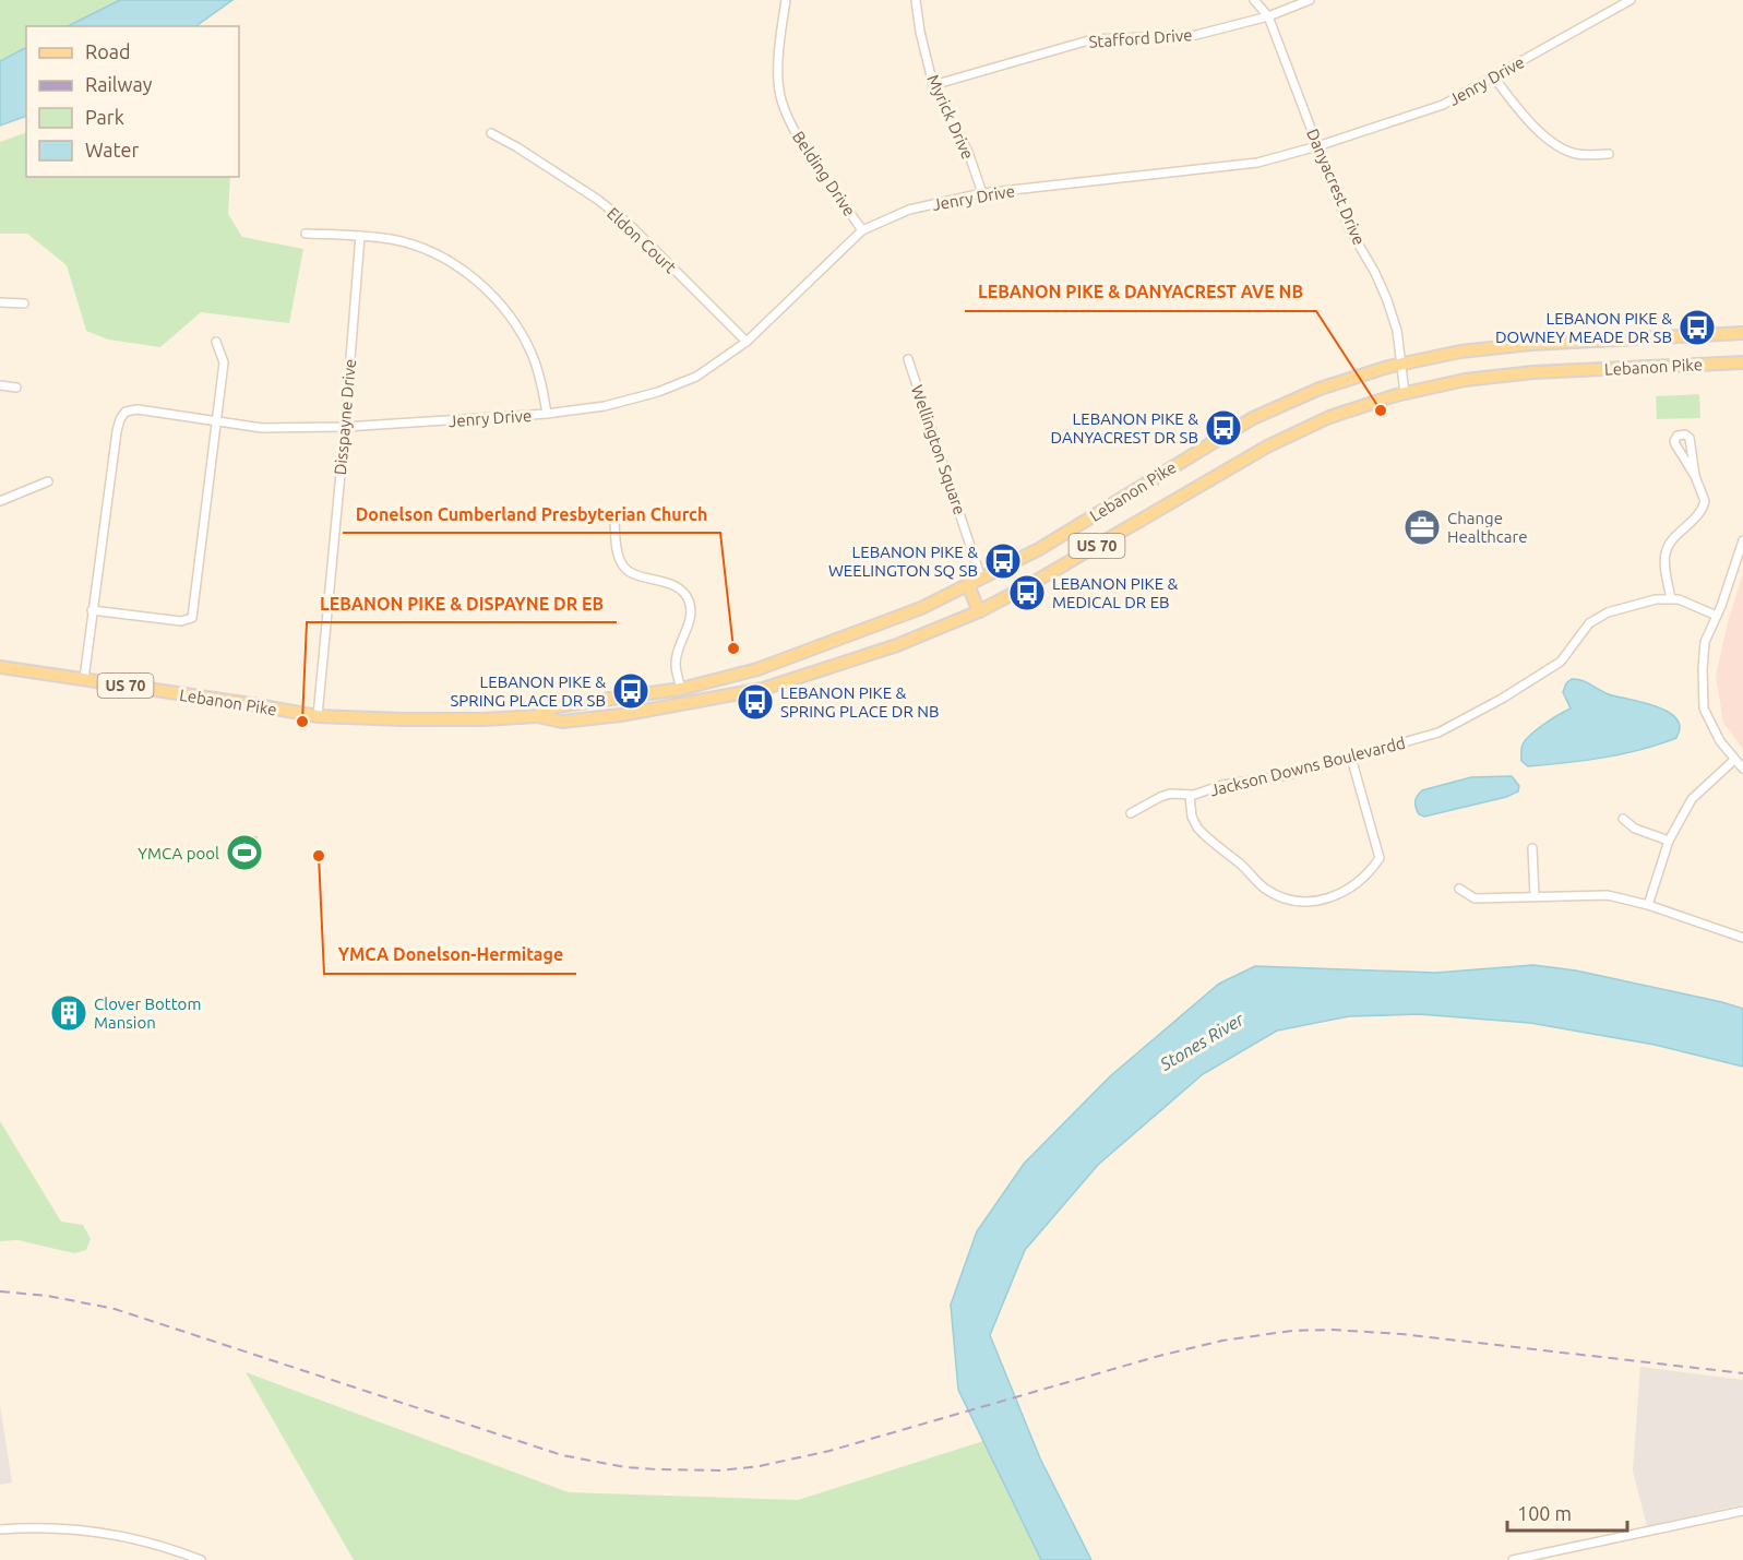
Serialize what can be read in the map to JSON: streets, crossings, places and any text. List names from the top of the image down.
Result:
{
  "streets": {
    "main road": ["Lebanon Pike", "US 70"],
    "street": [
      "Stafford Drive",
      "Jenry Drive",
      "Myrick Drive",
      "Belding Drive",
      "Danyacrest Drive",
      "Eldon Court",
      "Disspayne Drive",
      "Wellington Square",
      "Jackson Downs Boulevardd"
    ]
  },
  "crossings": [
    ["Stafford Drive", "Myrick Drive"],
    ["Stafford Drive", "Danyacrest Drive"],
    ["Jenry Drive", "Myrick Drive"],
    ["Jenry Drive", "Belding Drive"],
    ["Jenry Drive", "Danyacrest Drive"],
    ["Jenry Drive", "Eldon Court"],
    ["Jenry Drive", "Disspayne Drive"],
    ["Danyacrest Drive", "Lebanon Pike"],
    ["Lebanon Pike", "Disspayne Drive"],
    ["Lebanon Pike", "Wellington Square"]
  ],
  "water": ["Stones River"],
  "places": {
    "bus stop": [
      "LEBANON PIKE & DOWNEY MEADE DR SB",
      "LEBANON PIKE & DANYACREST DR SB",
      "LEBANON PIKE & WEELINGTON SQ SB",
      "LEBANON PIKE & MEDICAL DR EB",
      "LEBANON PIKE & SPRING PLACE DR SB",
      "LEBANON PIKE & SPRING PLACE DR NB"
    ],
    "other": [
      "LEBANON PIKE & DANYACREST AVE NB",
      "Donelson Cumberland Presbyterian Church",
      "LEBANON PIKE & DISPAYNE DR EB",
      "YMCA Donelson-Hermitage"
    ],
    "office": ["Change Healthcare"],
    "sports": ["YMCA pool"],
    "building": ["Clover Bottom Mansion"]
  },
  "legend": [
    "Road",
    "Railway",
    "Park",
    "Water"
  ],
  "scale_bar": "100 m"
}
